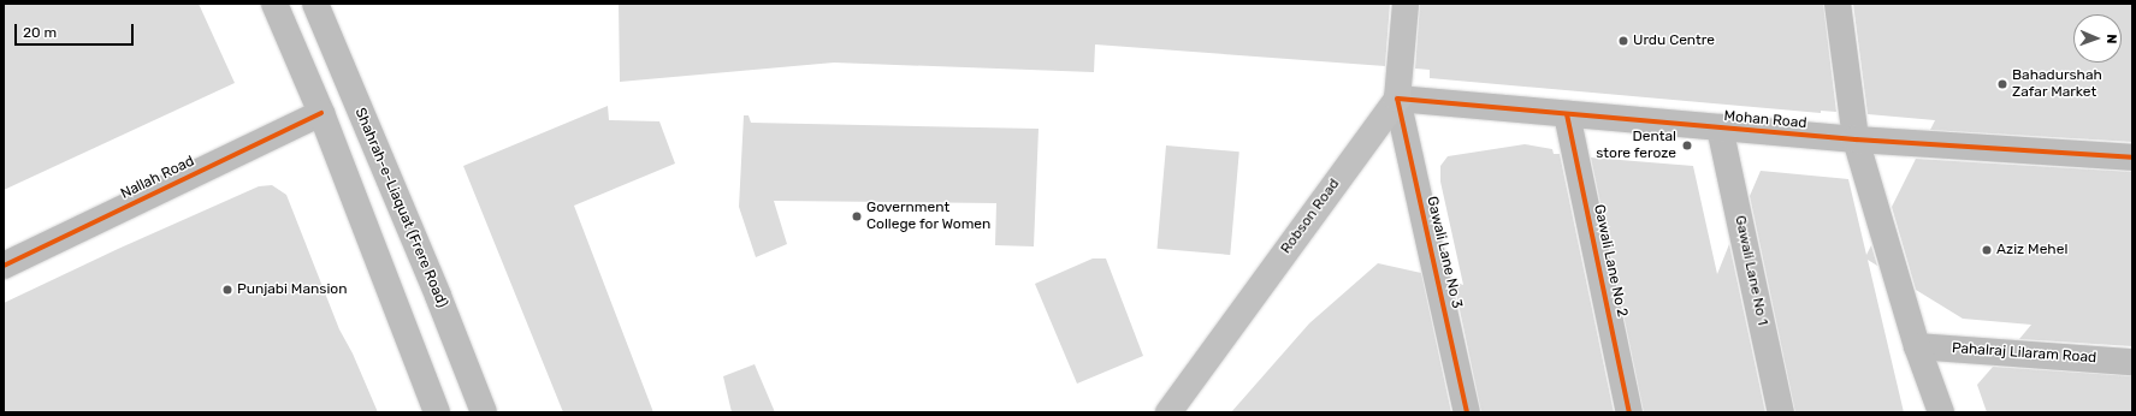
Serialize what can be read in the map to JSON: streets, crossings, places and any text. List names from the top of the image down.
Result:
{
  "streets": {
    "main road": ["Robson Road"],
    "street": [
      "Mohan Road",
      "Nallah Road",
      "Shahrah-e-Liaquat (Frere Road)",
      "Gawali Lane No 3",
      "Gawali Lane No 2",
      "Gawali Lane No 1",
      "Pahalraj Lilaram Road"
    ]
  },
  "crossings": [
    ["Mohan Road", "Robson Road"],
    ["Mohan Road", "Gawali Lane No 3"],
    ["Mohan Road", "Gawali Lane No 2"],
    ["Mohan Road", "Gawali Lane No 1"],
    ["Robson Road", "Gawali Lane No 3"]
  ],
  "places": [
    "Urdu Centre",
    "Bahadurshah Zafar Market",
    "Dental store feroze",
    "Government College for Women",
    "Aziz Mehel",
    "Punjabi Mansion"
  ],
  "scale_bar": "20 m",
  "north": "right"
}
